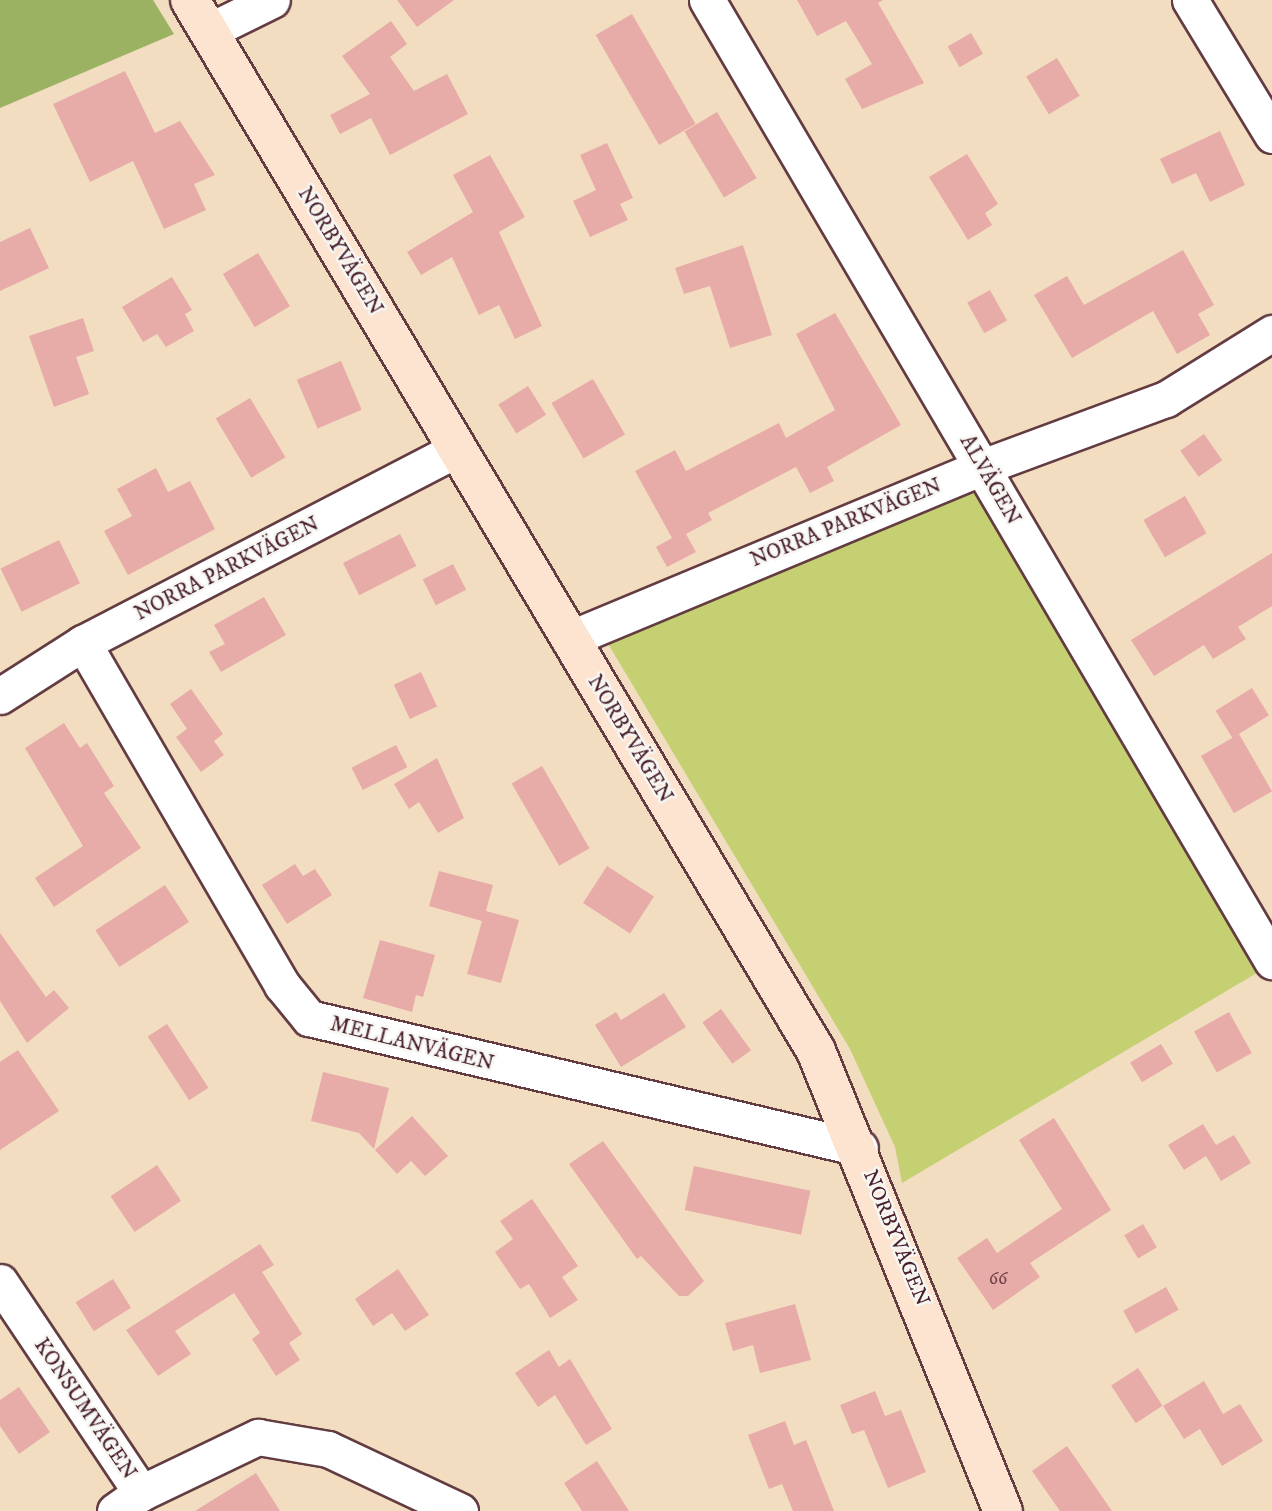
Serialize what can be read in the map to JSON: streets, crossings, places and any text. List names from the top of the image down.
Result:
{
  "streets": {
    "street": [
      "NORBYVÄGEN",
      "ALVÄGEN",
      "NORRA PARKVÄGEN",
      "MELLANVÄGEN",
      "KONSUMVÄGEN"
    ]
  },
  "crossings": [
    ["NORBYVÄGEN", "NORRA PARKVÄGEN"],
    ["NORBYVÄGEN", "MELLANVÄGEN"],
    ["ALVÄGEN", "NORRA PARKVÄGEN"],
    ["NORRA PARKVÄGEN", "MELLANVÄGEN"]
  ],
  "house_numbers": ["66"]
}
